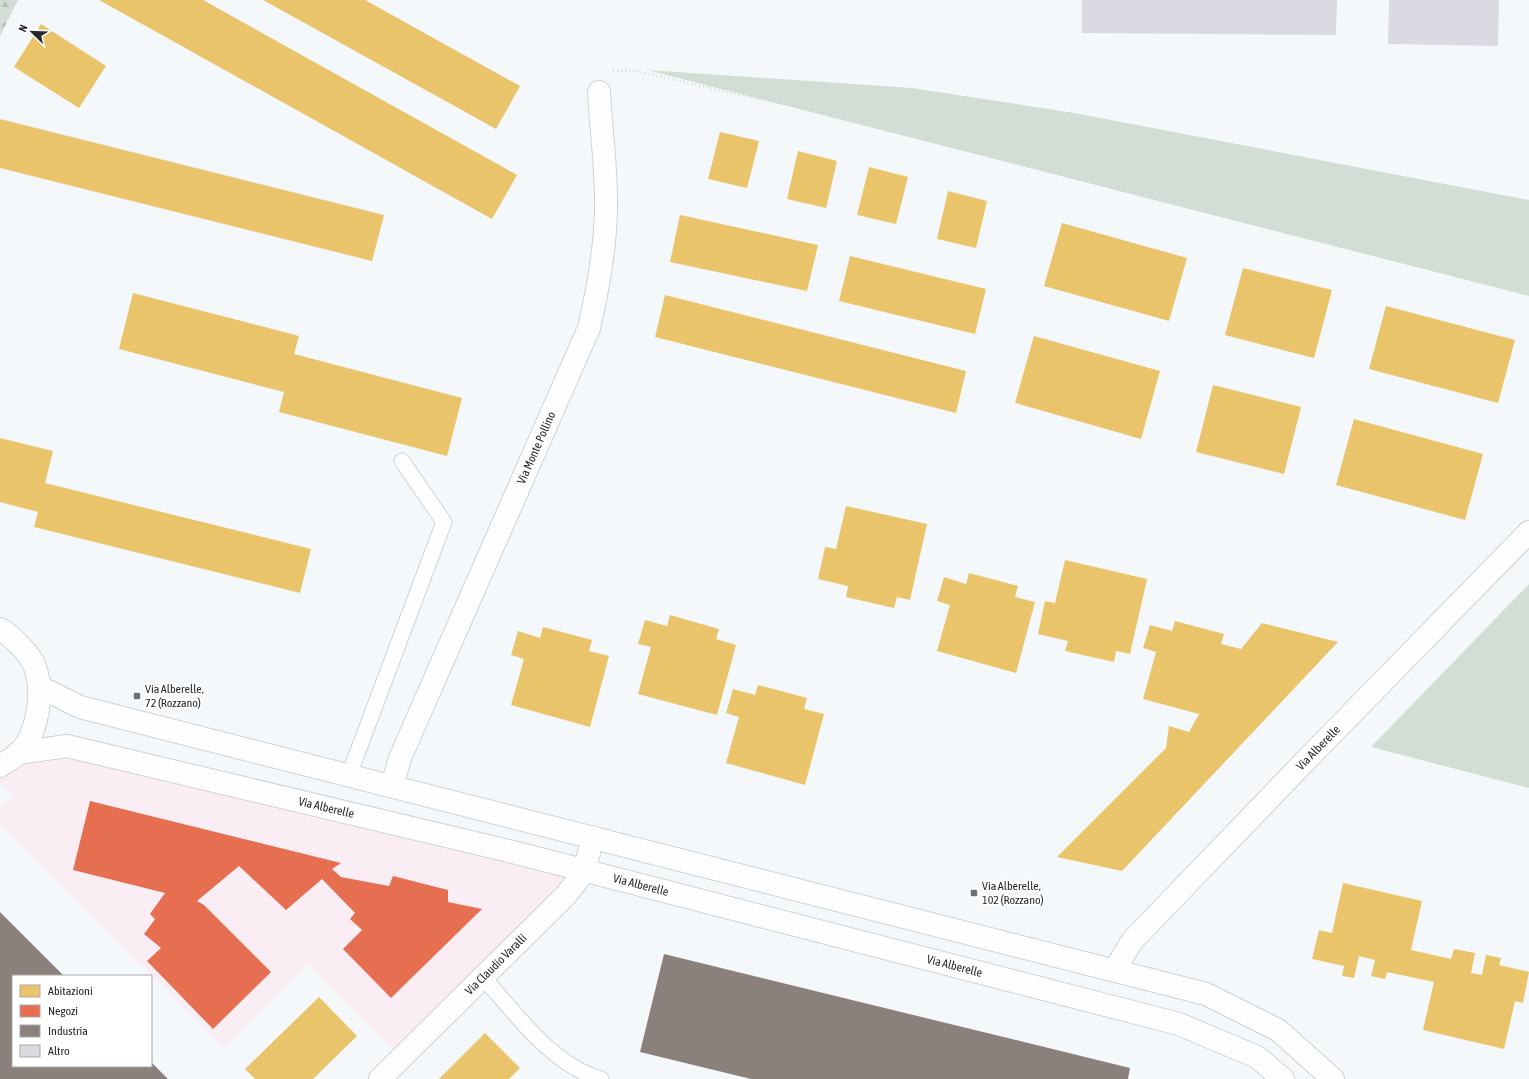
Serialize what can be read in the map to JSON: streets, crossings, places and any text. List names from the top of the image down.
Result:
{
  "streets": {
    "street": ["Via Monte Pollino", "Via Alberelle", "Via Claudio Varalli"]
  },
  "crossings": [
    ["Via Alberelle", "Via Claudio Varalli"]
  ],
  "places": {
    "transit": ["Via Alberelle, 72 (Rozzano)", "Via Alberelle, 102 (Rozzano)"]
  },
  "legend": [
    "Abitazioni",
    "Negozi",
    "Industria",
    "Altro"
  ],
  "north": "top left"
}
